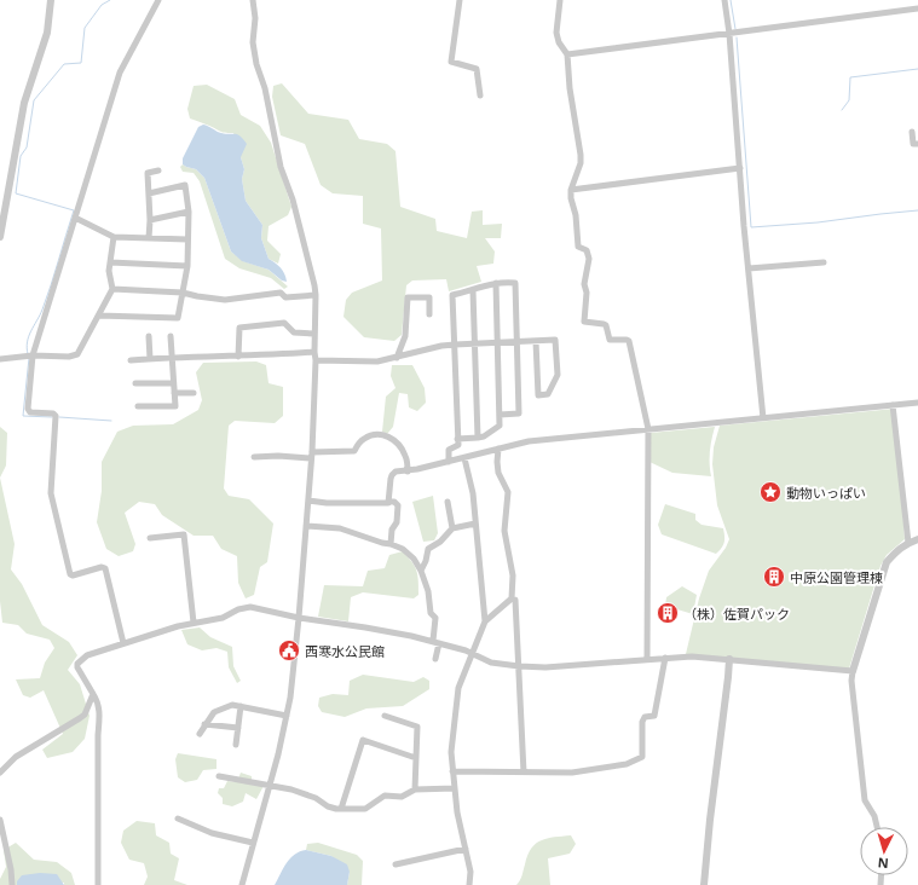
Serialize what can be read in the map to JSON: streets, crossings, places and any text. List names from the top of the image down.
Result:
{
  "places": {
    "place": ["動物いっぱい"],
    "building": ["中原公園管理棟", "（株）佐賀パック"],
    "public building": ["西寒水公民館"]
  },
  "north": "bottom"
}
